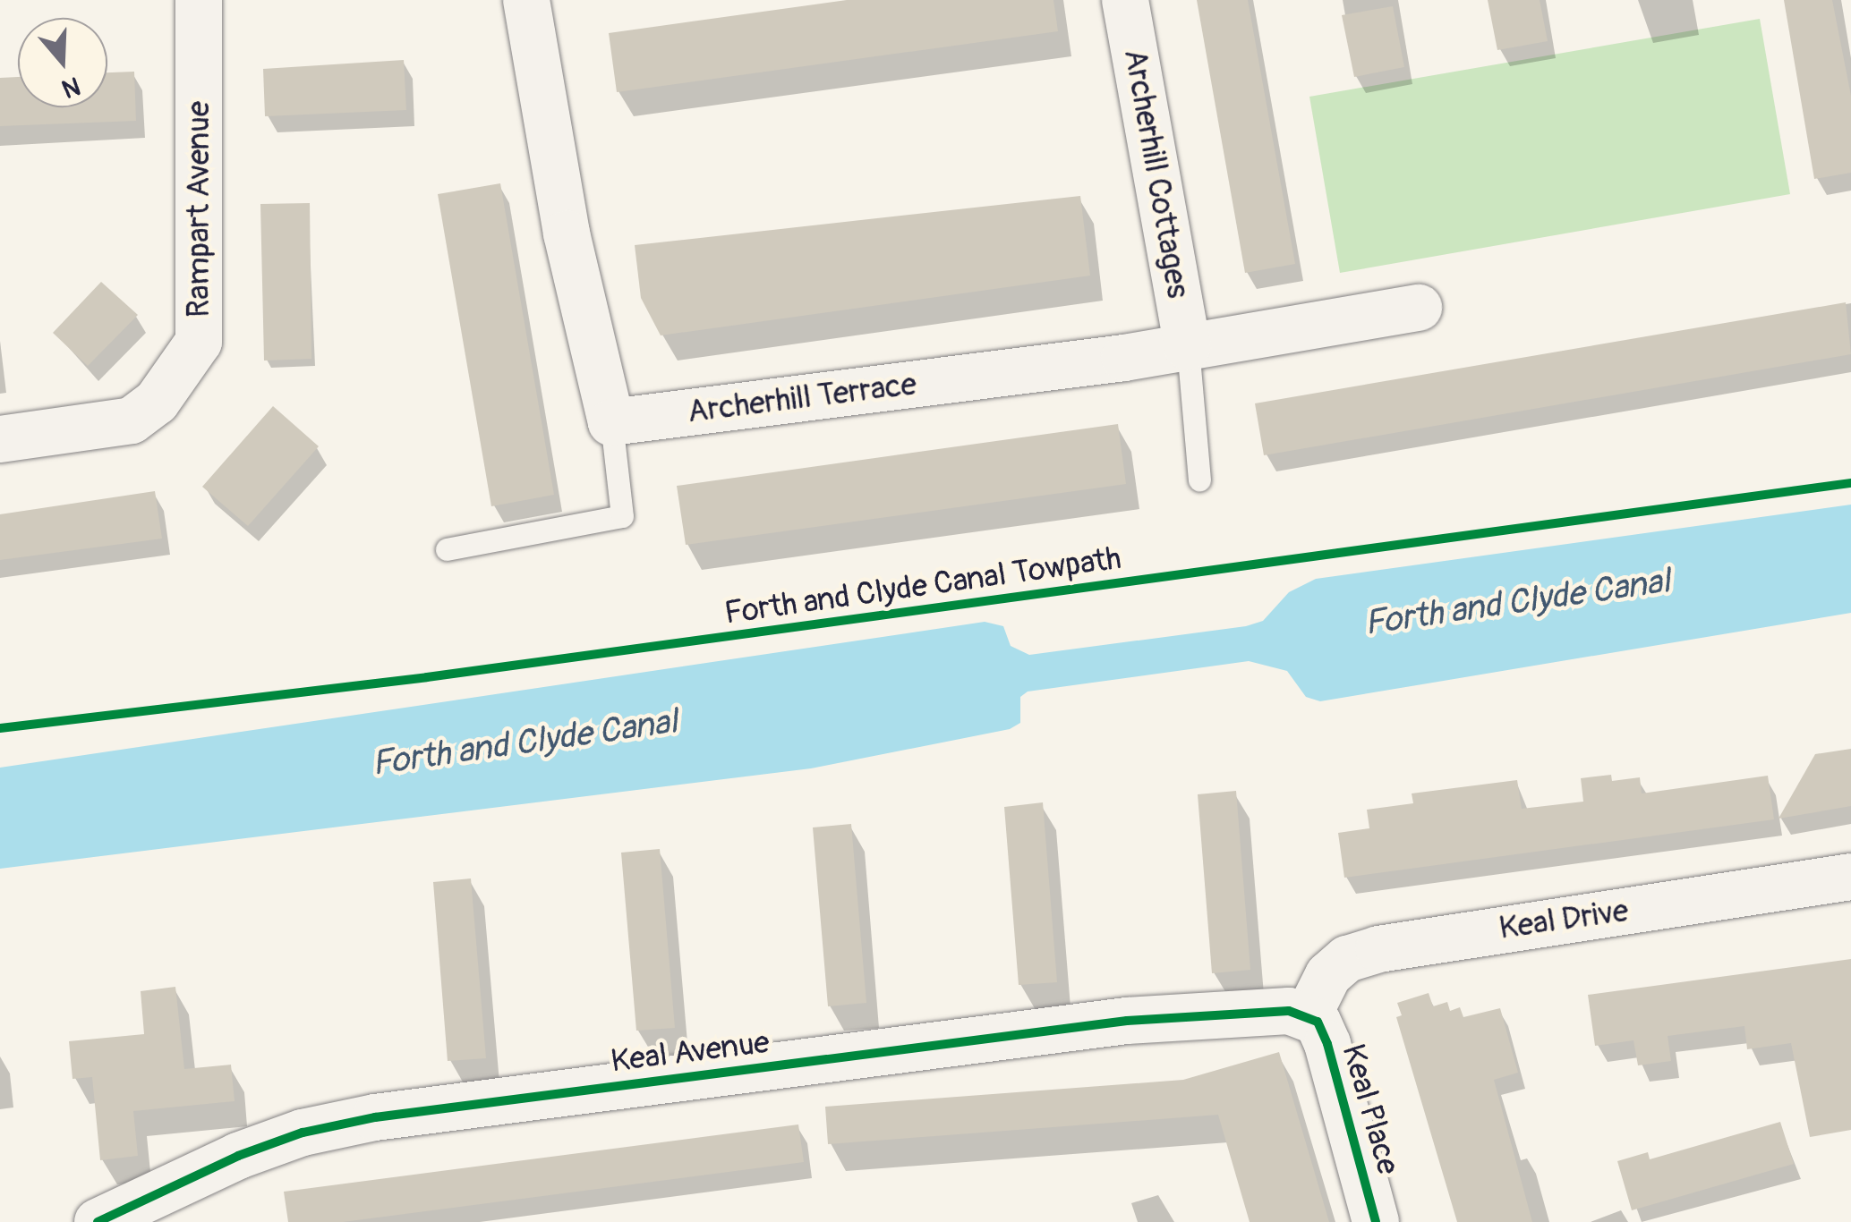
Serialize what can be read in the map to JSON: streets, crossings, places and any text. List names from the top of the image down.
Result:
{
  "streets": {
    "street": [
      "Archerhill Cottages",
      "Rampart Avenue",
      "Archerhill Terrace",
      "Keal Drive",
      "Keal Avenue",
      "Keal Place"
    ],
    "cycle path": ["Forth and Clyde Canal Towpath"]
  },
  "crossings": [
    ["Archerhill Cottages", "Archerhill Terrace"],
    ["Keal Drive", "Keal Avenue"],
    ["Keal Drive", "Keal Place"],
    ["Keal Avenue", "Keal Place"]
  ],
  "water": ["Forth and Clyde Canal"],
  "north": "bottom"
}
